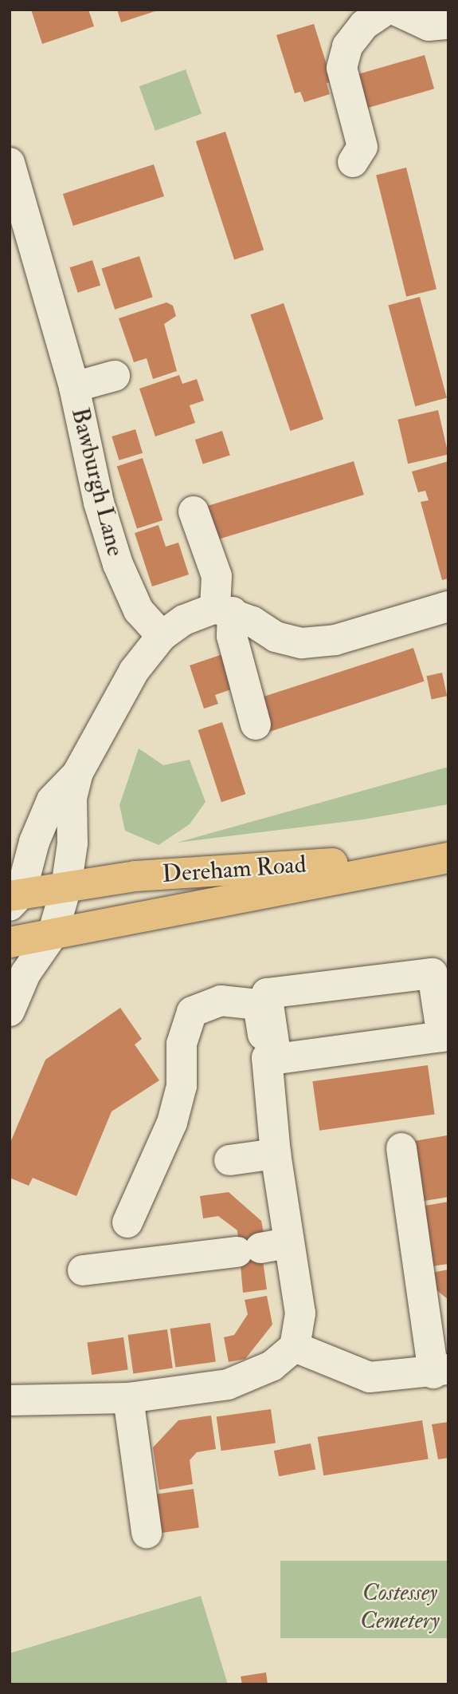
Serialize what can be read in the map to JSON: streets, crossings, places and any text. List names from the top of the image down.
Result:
{
  "streets": {
    "highway": ["Dereham Road"],
    "street": ["Bawburgh Lane"]
  },
  "parks": ["Costessey Cemetery"]
}
